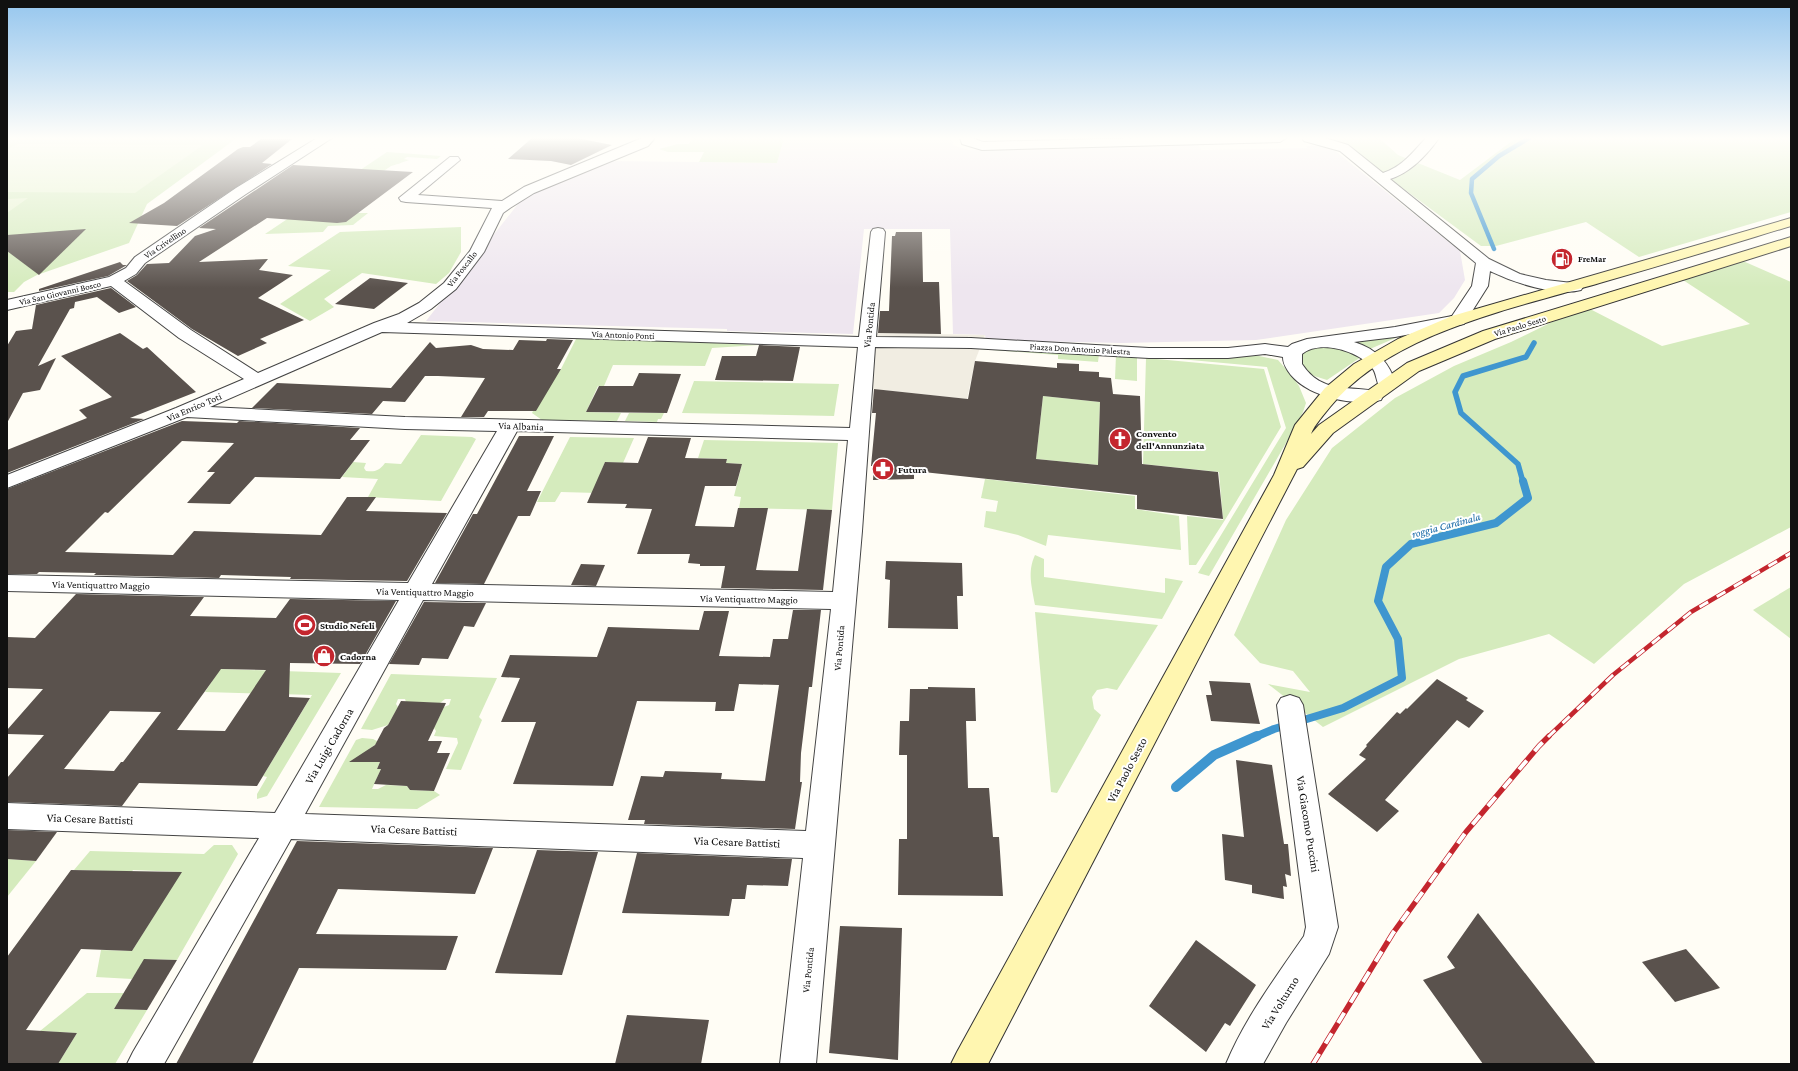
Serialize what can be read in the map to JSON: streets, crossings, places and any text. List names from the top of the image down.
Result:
{
  "streets": {
    "street": [
      "Via Crivellino",
      "Via Poscallo",
      "Via San Giovanni Bosco",
      "Via Pontida",
      "Via Paolo Sesto",
      "Via Antonio Ponti",
      "Piazza Don Antonio Palestra",
      "Via Enrico Toti",
      "Via Albania",
      "Via Ventiquattro Maggio",
      "Via Luigi Cadorna",
      "Via Cesare Battisti",
      "Via Giacomo Puccini",
      "Via Volturno"
    ]
  },
  "crossings": [
    ["Via Crivellino", "Via San Giovanni Bosco"],
    ["Via Poscallo", "Via Antonio Ponti"],
    ["Via Poscallo", "Via Enrico Toti"],
    ["Via Pontida", "Via Antonio Ponti"],
    ["Via Pontida", "Piazza Don Antonio Palestra"],
    ["Via Pontida", "Via Albania"],
    ["Via Pontida", "Via Ventiquattro Maggio"],
    ["Via Pontida", "Via Cesare Battisti"],
    ["Via Paolo Sesto", "Piazza Don Antonio Palestra"],
    ["Via Antonio Ponti", "Piazza Don Antonio Palestra"],
    ["Via Antonio Ponti", "Via Enrico Toti"],
    ["Via Enrico Toti", "Via Albania"],
    ["Via Albania", "Via Luigi Cadorna"],
    ["Via Ventiquattro Maggio", "Via Luigi Cadorna"],
    ["Via Luigi Cadorna", "Via Cesare Battisti"],
    ["Via Giacomo Puccini", "Via Volturno"]
  ],
  "water": ["roggia Cardinala"],
  "places": {
    "fuel station": ["FreMar"],
    "church": ["Convento dell'Annunziata"],
    "pharmacy": ["Futura"],
    "sports": ["Studio Nefeli"],
    "shop": ["Cadorna"]
  }
}
